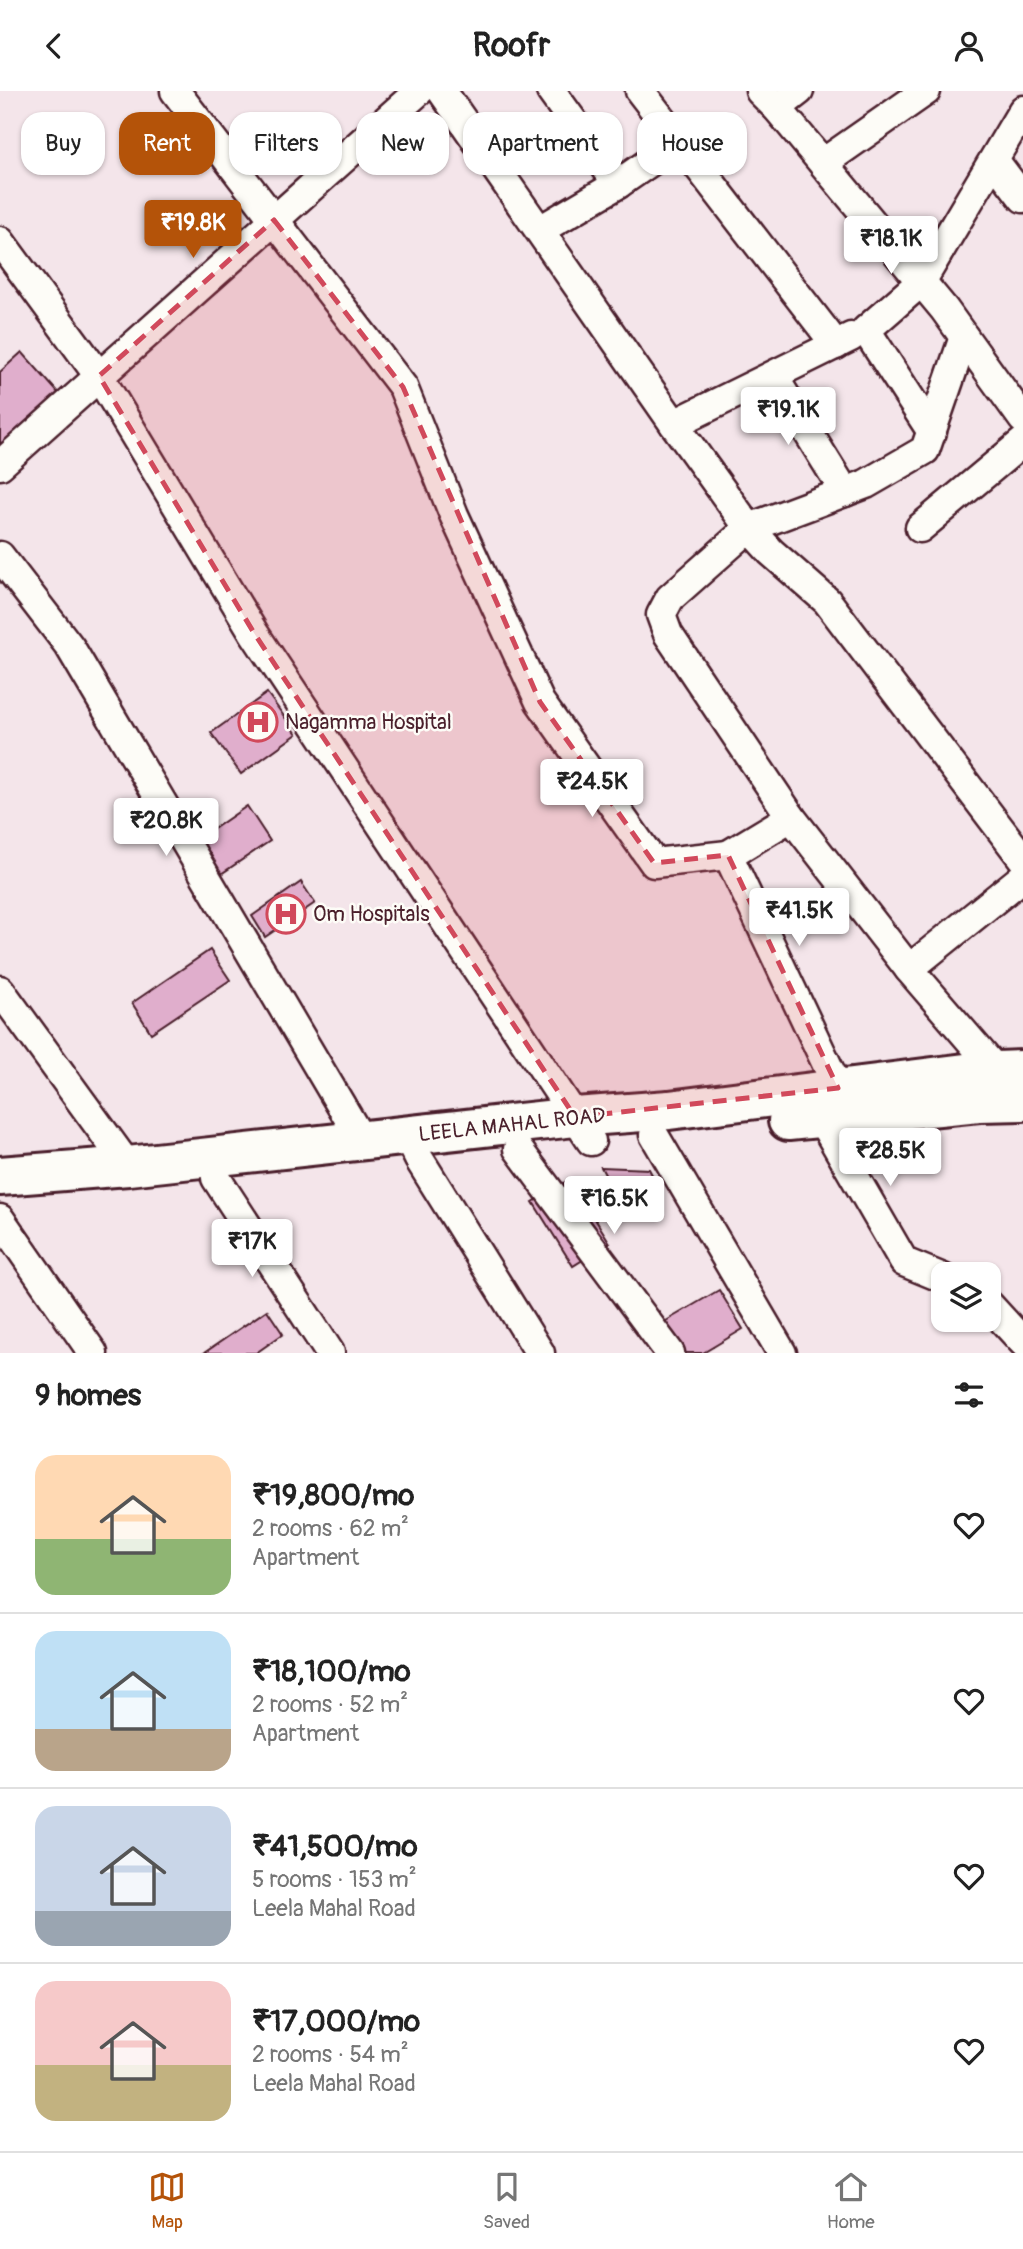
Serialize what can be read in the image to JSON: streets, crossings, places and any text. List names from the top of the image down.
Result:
{
  "streets": {
    "main road": ["LEELA MAHAL ROAD"]
  },
  "places": {
    "hospital": ["Nagamma Hospital", "Om Hospitals"]
  },
  "page": {
    "header": "Roofr",
    "chip": [
      "Buy",
      "Rent",
      "Filters",
      "New",
      "Apartment",
      "House"
    ],
    "price": [
      "₹19.8K",
      "₹18.1K",
      "₹19.1K",
      "₹24.5K",
      "₹20.8K",
      "₹41.5K",
      "₹28.5K",
      "₹16.5K",
      "₹17K"
    ],
    "heading": "9 homes",
    "list": [
      {
        "name": "₹19,800/mo",
        "note": "2 rooms · 62 m² · Apartment"
      },
      {
        "name": "₹18,100/mo",
        "note": "2 rooms · 52 m² · Apartment"
      },
      {
        "name": "₹41,500/mo",
        "note": "5 rooms · 153 m² · Leela Mahal Road"
      },
      {
        "name": "₹17,000/mo",
        "note": "2 rooms · 54 m² · Leela Mahal Road"
      }
    ],
    "tabs": ["Map", "Saved", "Home"]
  }
}
